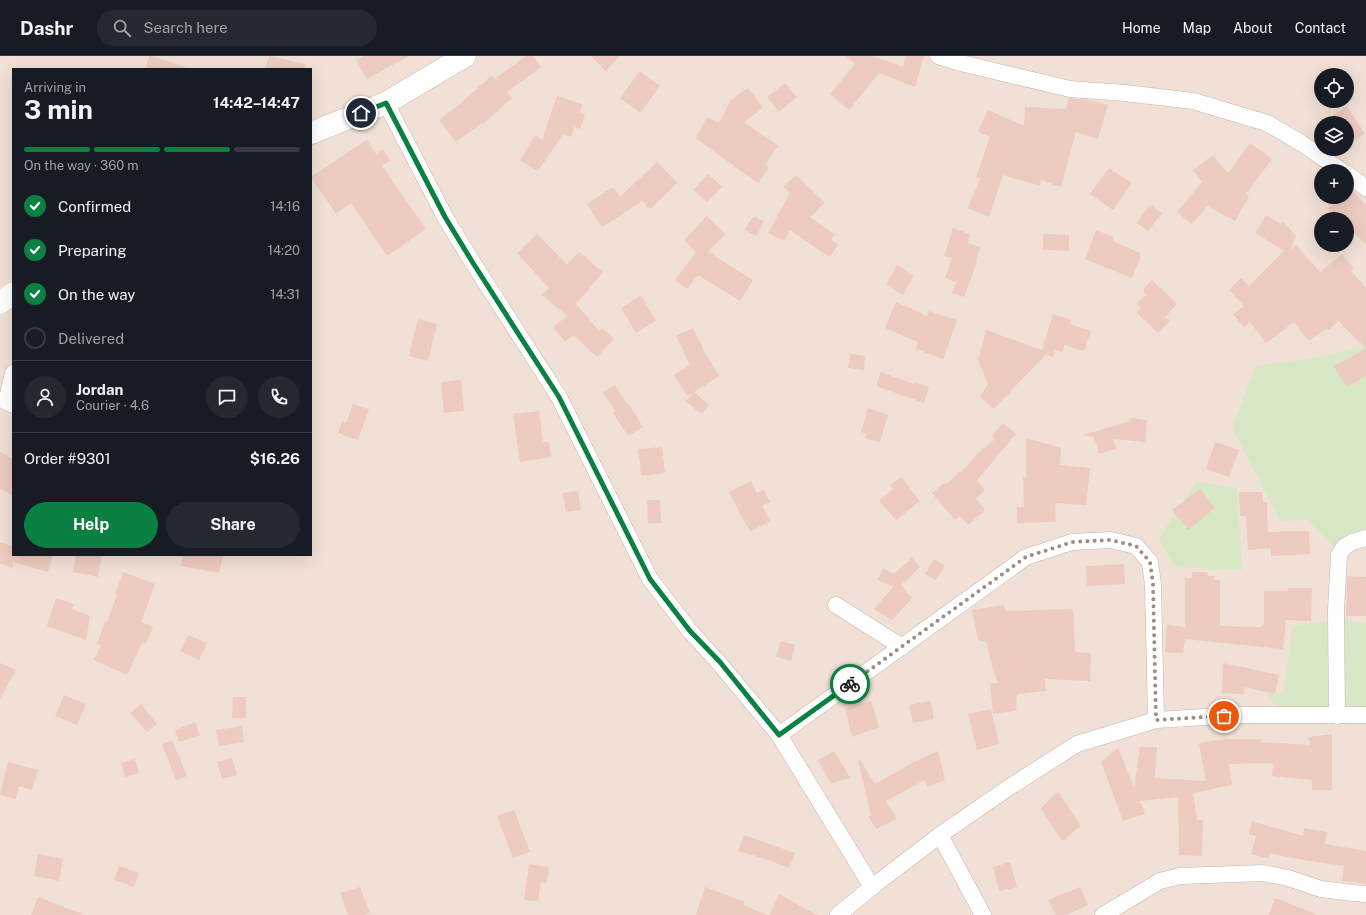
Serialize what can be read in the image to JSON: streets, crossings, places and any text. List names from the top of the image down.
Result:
{
  "page": {
    "header": "Dashr",
    "search": "Search here",
    "nav": [
      "Home",
      "Map",
      "About",
      "Contact"
    ],
    "map_buttons": ["+", "−"],
    "heading": ["3 min", "Arriving in", "14:42–14:47"],
    "panel": [
      "Jordan",
      "Courier · 4.6",
      "Order #9301",
      "$16.26"
    ],
    "bar": "On the way · 360 m",
    "list": [
      ["Confirmed", "14:16"],
      ["Preparing", "14:20"],
      ["On the way", "14:31"],
      "Delivered"
    ],
    "buttons": ["Help", "Share"]
  }
}
